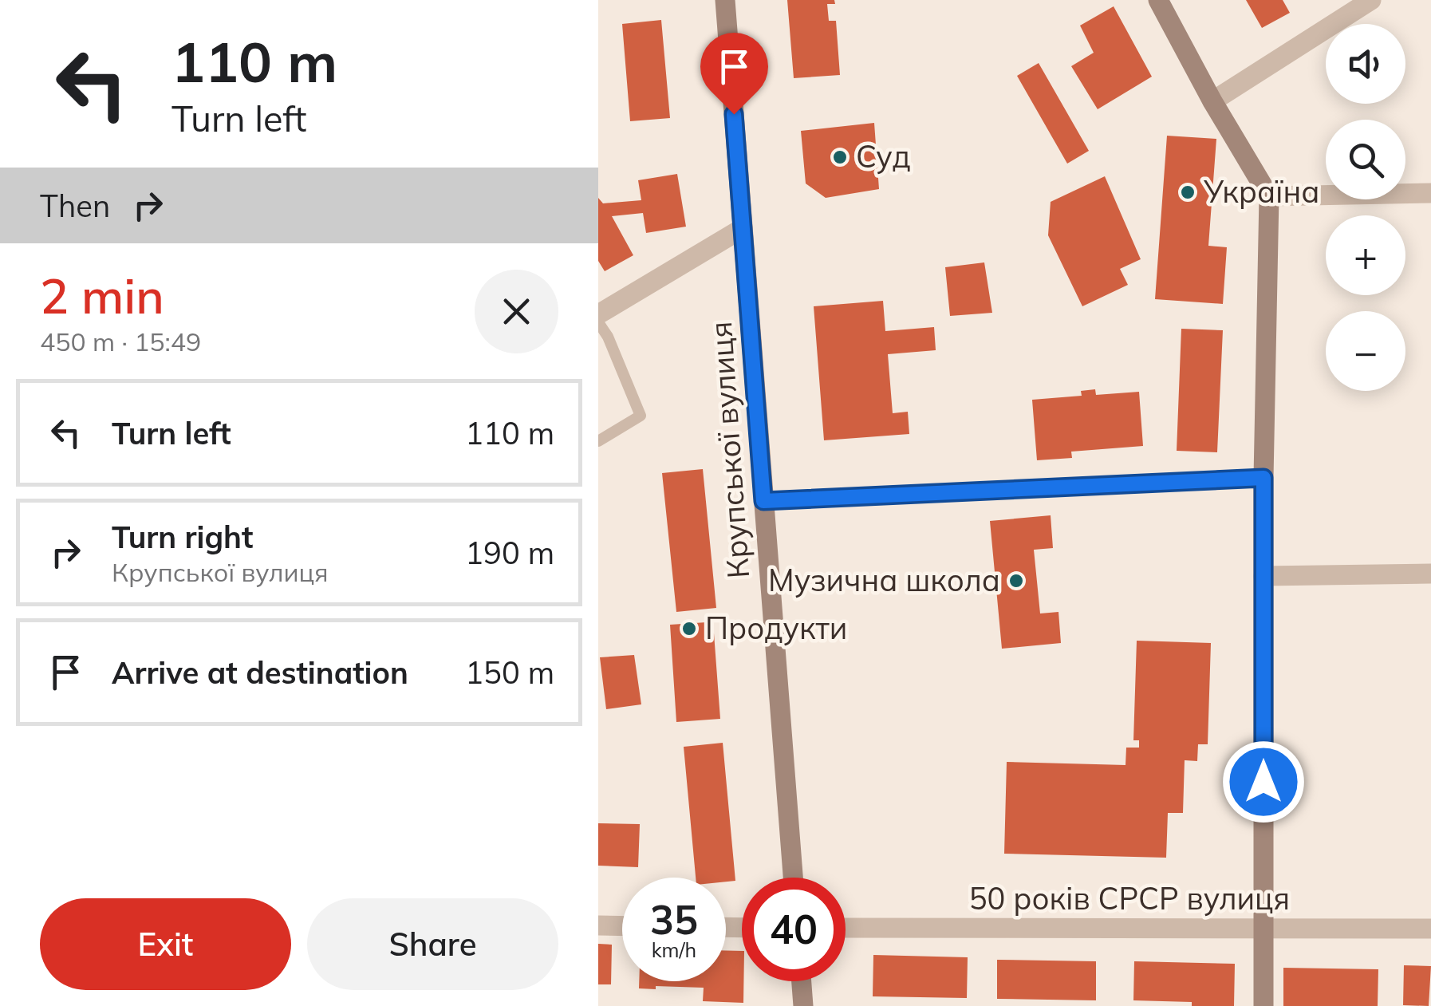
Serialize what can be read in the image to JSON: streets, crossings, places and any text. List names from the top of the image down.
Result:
{
  "streets": {
    "street": ["Крупської вулиця", "50 років СРСР вулиця"]
  },
  "places": [
    "Суд",
    "Україна",
    "Музична школа",
    "Продукти"
  ],
  "page": {
    "turn": ["110 m", "Turn left"],
    "map_buttons": ["+", "−"],
    "then": "Then",
    "heading": ["2 min", "450 m · 15:49"],
    "list": [
      {
        "name": "Turn left",
        "value": "110 m"
      },
      {
        "name": "Turn right",
        "note": "Крупської вулиця",
        "value": "190 m"
      },
      {
        "name": "Arrive at destination",
        "value": "150 m"
      }
    ],
    "speed": "35 km/h",
    "limit": "40",
    "buttons": ["Exit", "Share"]
  }
}
